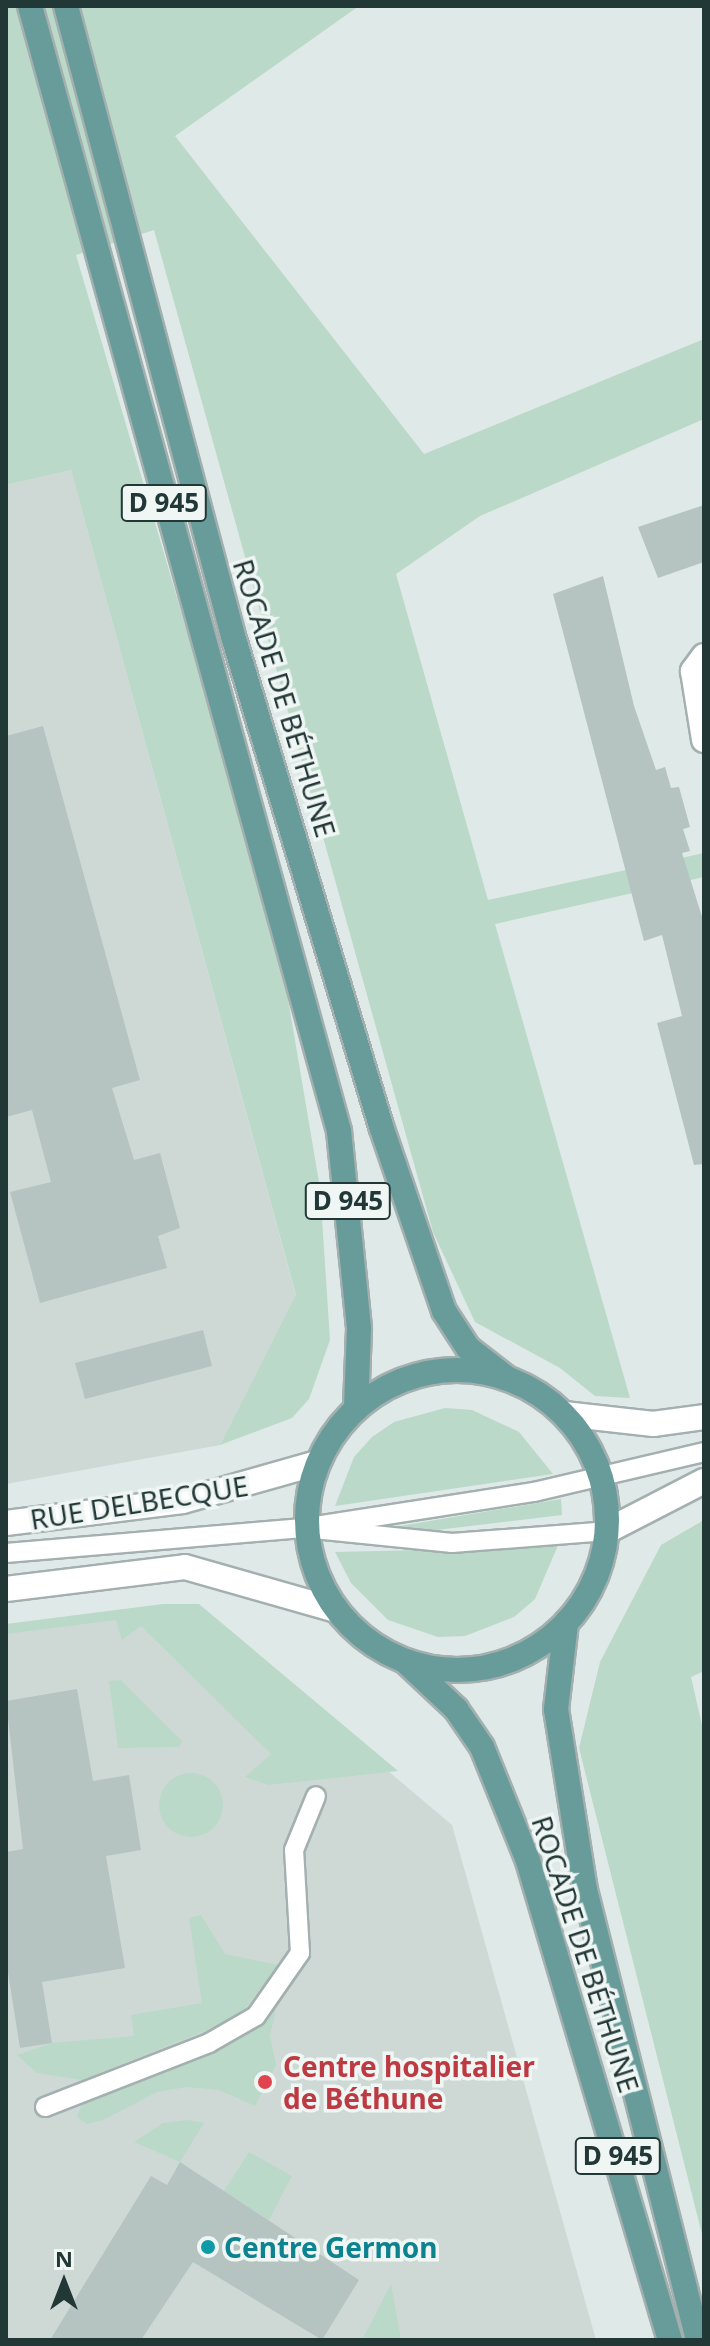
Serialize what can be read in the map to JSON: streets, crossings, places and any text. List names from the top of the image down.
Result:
{
  "streets": {
    "main road": ["D 945", "ROCADE DE BÉTHUNE"],
    "street": ["RUE DELBECQUE"]
  },
  "places": ["Centre hospitalier de Béthune", "Centre Germon"],
  "north": "top"
}
